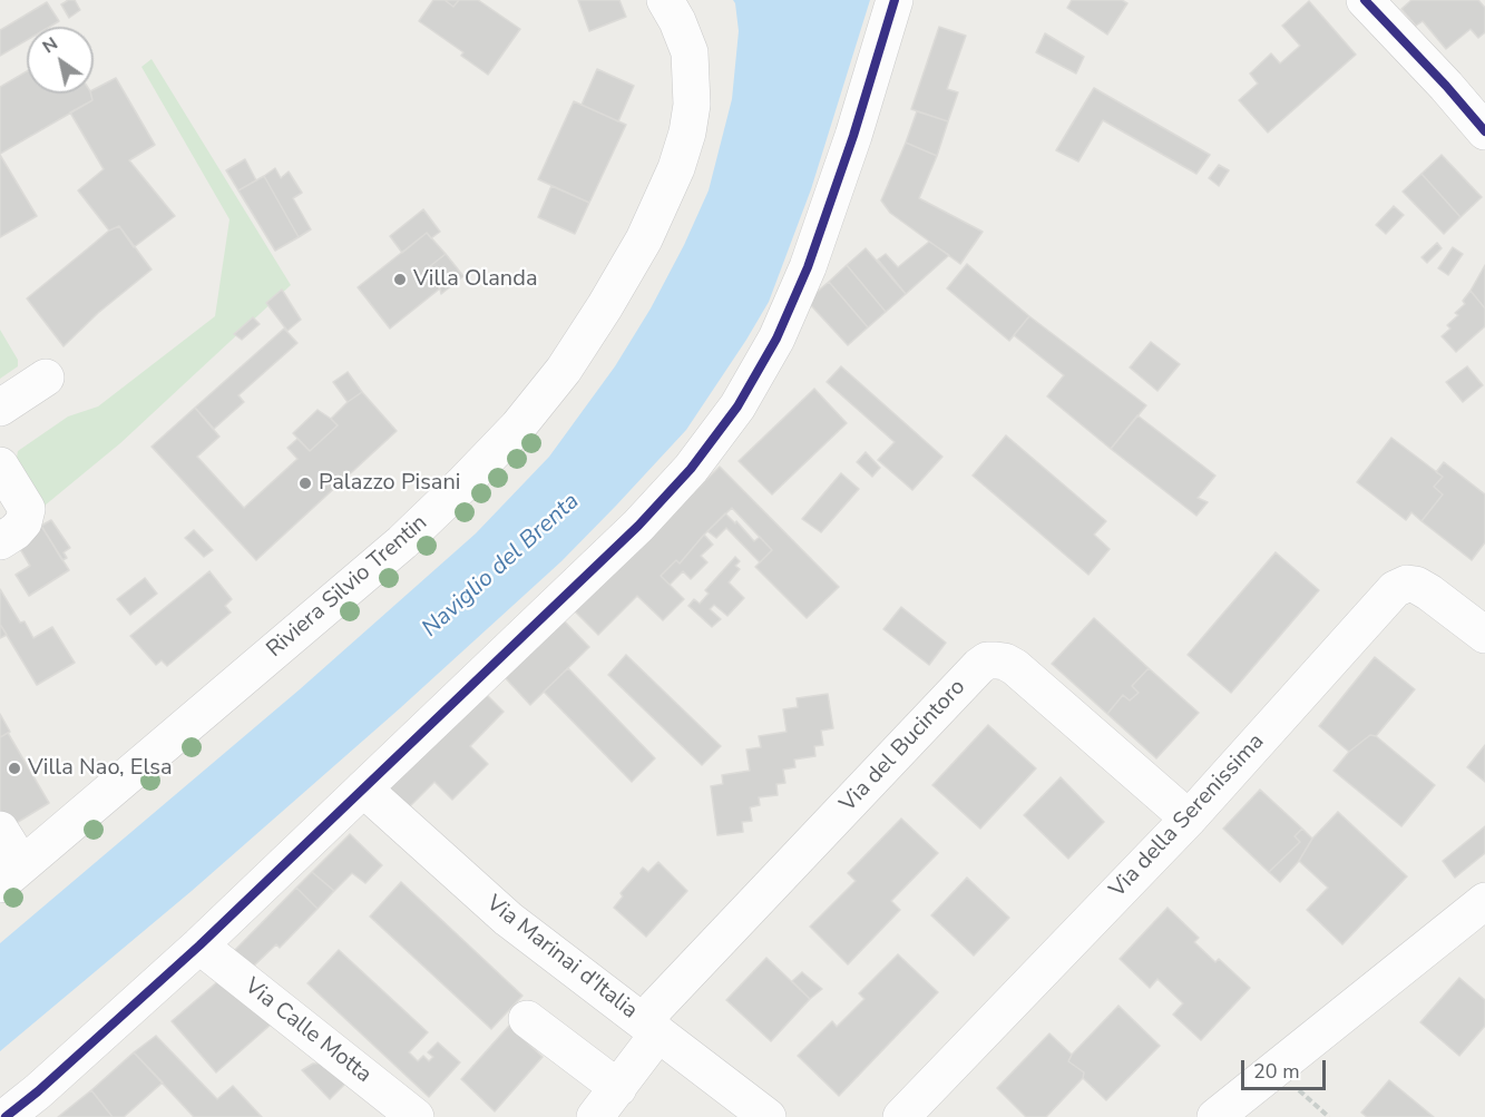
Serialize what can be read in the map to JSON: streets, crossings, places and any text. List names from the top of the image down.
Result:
{
  "streets": {
    "street": [
      "Riviera Silvio Trentin",
      "Via del Bucintoro",
      "Via della Serenissima",
      "Via Marinai d'Italia",
      "Via Calle Motta"
    ]
  },
  "crossings": [
    ["Via del Bucintoro", "Via della Serenissima"],
    ["Via del Bucintoro", "Via Marinai d'Italia"]
  ],
  "water": ["Naviglio del Brenta"],
  "places": ["Villa Olanda", "Palazzo Pisani", "Villa Nao, Elsa"],
  "scale_bar": "20 m",
  "north": "top left"
}
